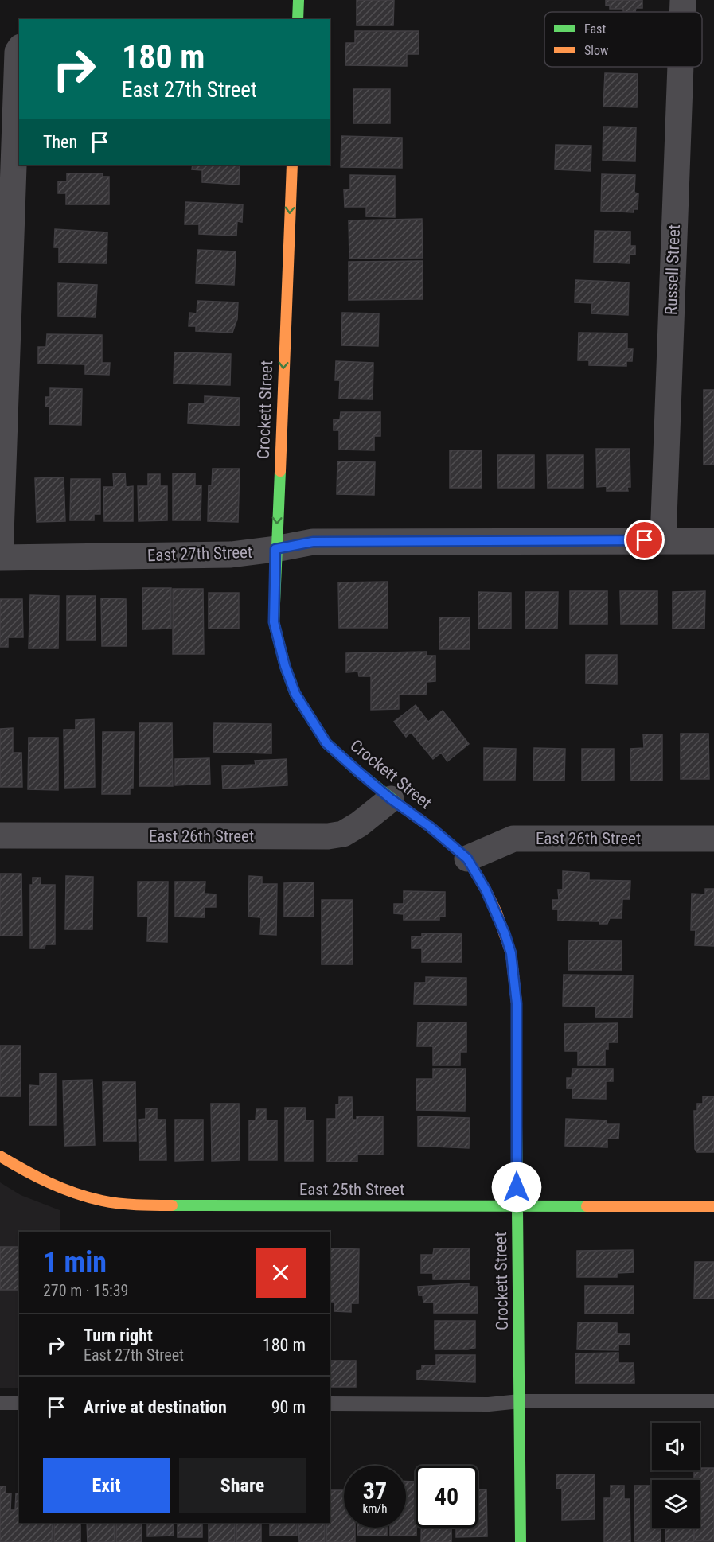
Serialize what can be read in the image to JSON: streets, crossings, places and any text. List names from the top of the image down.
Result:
{
  "streets": {
    "street": [
      "Russell Street",
      "Crockett Street",
      "East 27th Street",
      "East 26th Street",
      "East 25th Street"
    ]
  },
  "crossings": [
    ["Russell Street", "East 27th Street"],
    ["Crockett Street", "East 27th Street"],
    ["Crockett Street", "East 26th Street"],
    ["Crockett Street", "East 25th Street"]
  ],
  "legend": ["Fast", "Slow"],
  "page": {
    "turn": ["180 m", "East 27th Street"],
    "then": "Then",
    "heading": ["1 min", "270 m · 15:39"],
    "list": [
      {
        "name": "Turn right",
        "note": "East 27th Street",
        "value": "180 m"
      },
      {
        "name": "Arrive at destination",
        "value": "90 m"
      }
    ],
    "buttons": ["Exit", "Share"],
    "speed": "37 km/h",
    "limit": "40"
  }
}
